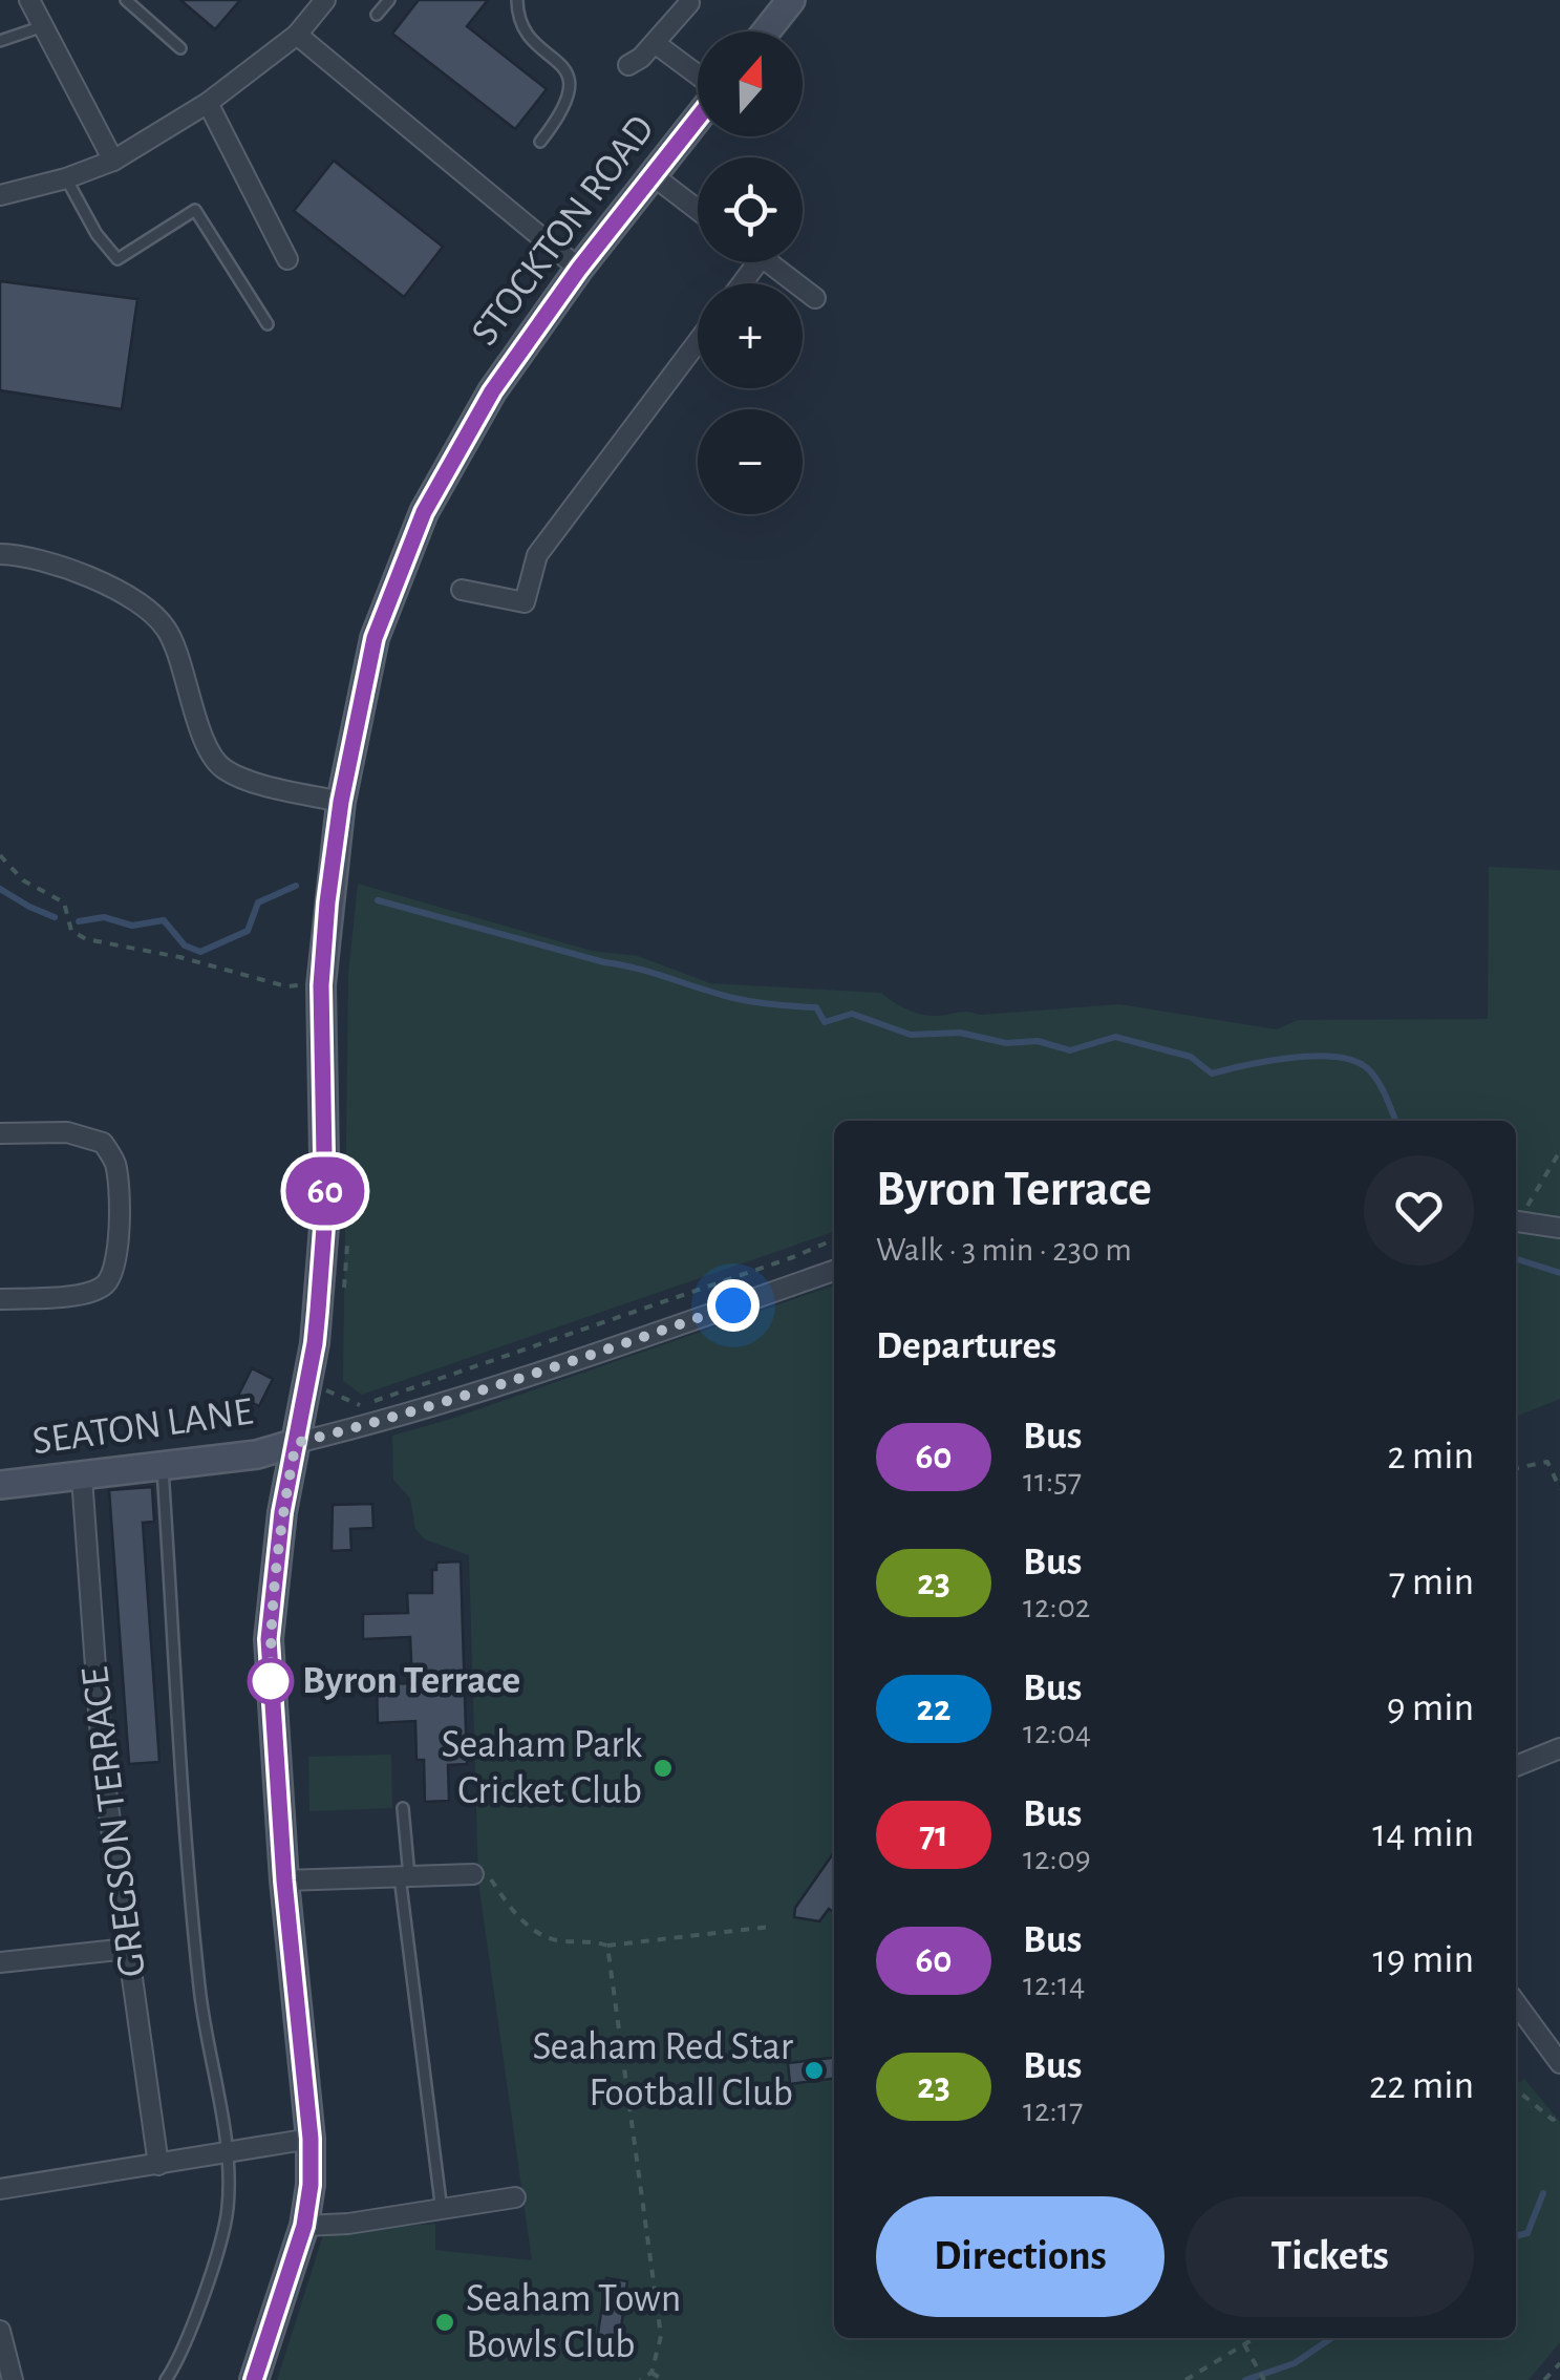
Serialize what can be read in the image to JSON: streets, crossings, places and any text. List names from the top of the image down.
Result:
{
  "streets": {
    "main road": ["STOCKTON ROAD", "SEATON LANE"],
    "street": ["GREGSON TERRACE"]
  },
  "crossings": [
    ["STOCKTON ROAD", "SEATON LANE"],
    ["SEATON LANE", "GREGSON TERRACE"]
  ],
  "places": [
    "Byron Terrace",
    "Seaham Park Cricket Club",
    "Seaham Red Star Football Club",
    "Seaham Town Bowls Club"
  ],
  "lines": ["bus line 60"],
  "north": "top",
  "page": {
    "on_map": "60",
    "map_buttons": ["+", "−"],
    "heading": [
      ["Byron Terrace", "Walk · 3 min · 230 m"],
      "Departures"
    ],
    "list": [
      {
        "mark": "60",
        "name": "Bus",
        "note": "11:57",
        "value": "2 min"
      },
      {
        "mark": "23",
        "name": "Bus",
        "note": "12:02",
        "value": "7 min"
      },
      {
        "mark": "22",
        "name": "Bus",
        "note": "12:04",
        "value": "9 min"
      },
      {
        "mark": "71",
        "name": "Bus",
        "note": "12:09",
        "value": "14 min"
      },
      {
        "mark": "60",
        "name": "Bus",
        "note": "12:14",
        "value": "19 min"
      },
      {
        "mark": "23",
        "name": "Bus",
        "note": "12:17",
        "value": "22 min"
      }
    ],
    "buttons": ["Directions", "Tickets"]
  }
}
